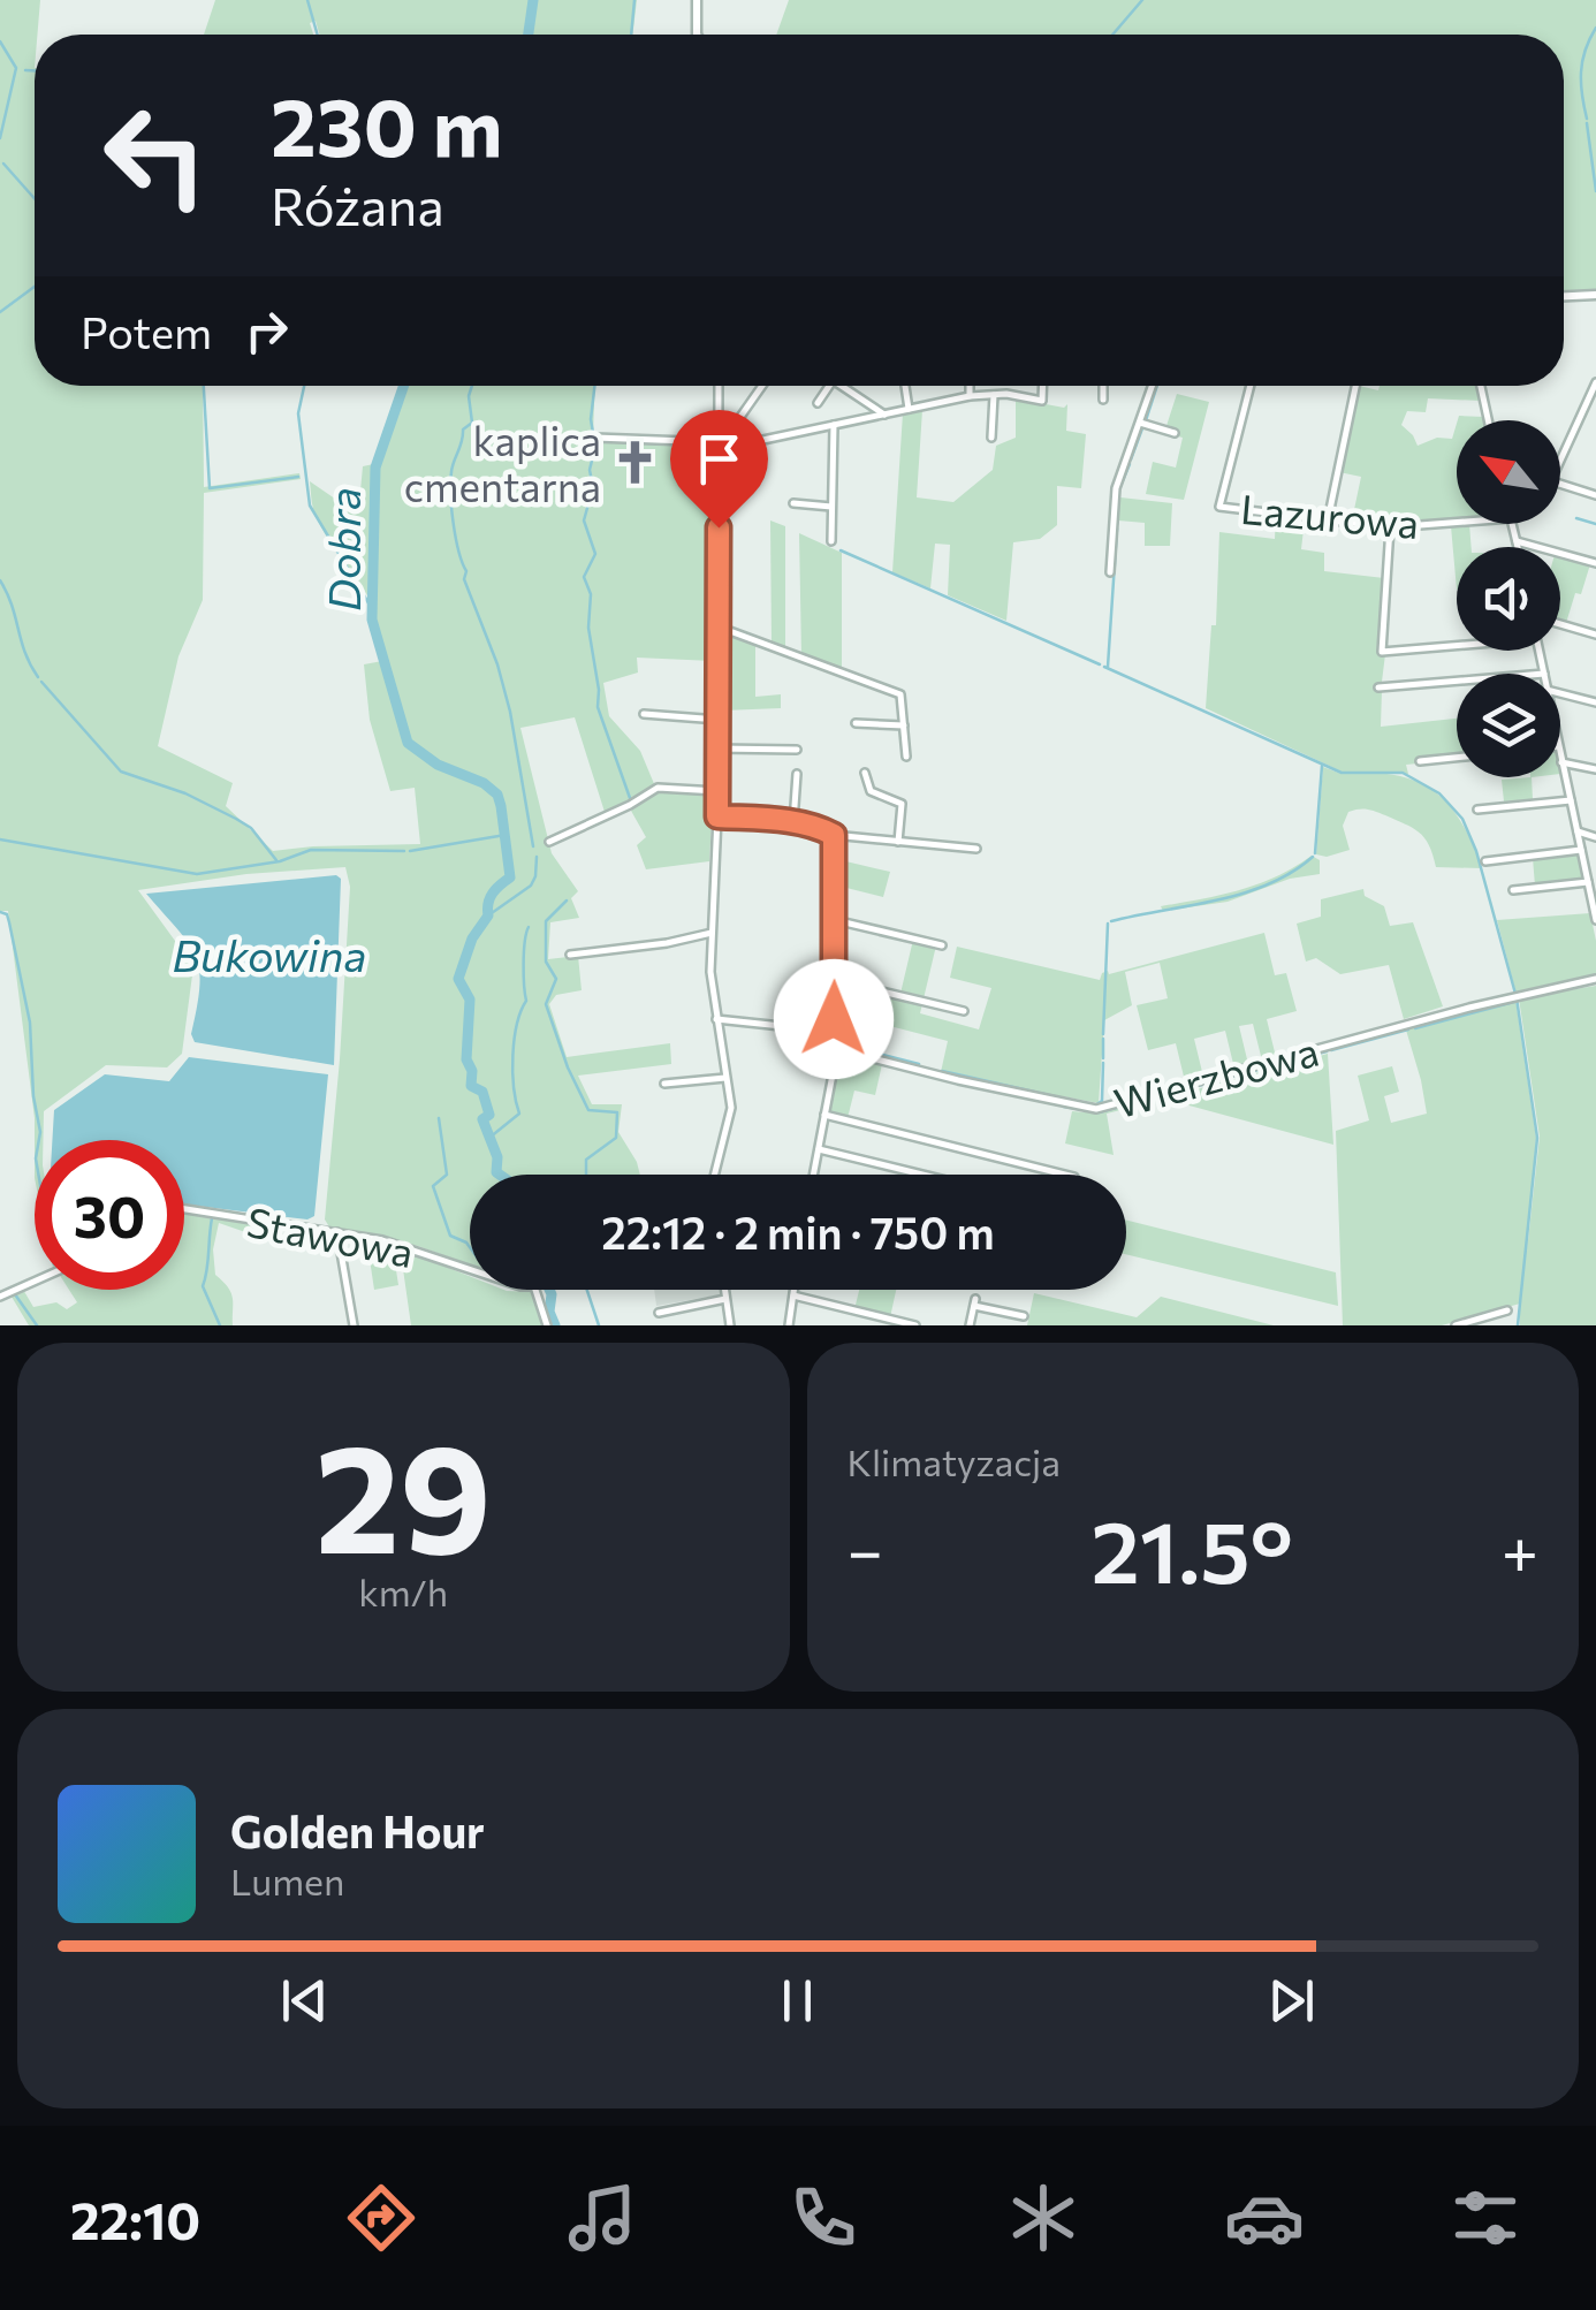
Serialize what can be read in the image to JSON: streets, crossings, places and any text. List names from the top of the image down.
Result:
{
  "streets": {
    "street": ["Lazurowa", "Wierzbowa", "Stawowa"]
  },
  "water": ["Dobra", "Bukowina"],
  "places": {
    "church": ["kaplica cmentarna"]
  },
  "north": "top left",
  "page": {
    "turn": ["230 m", "Różana"],
    "then": "Potem",
    "limit": "30",
    "trip": "22:12 · 2 min · 750 m",
    "tile": [
      ["29", "km/h"],
      "Klimatyzacja"
    ],
    "heat": ["−", "21.5°", "+"],
    "song": ["Golden Hour", "Lumen"],
    "tabs": "22:10"
  }
}
